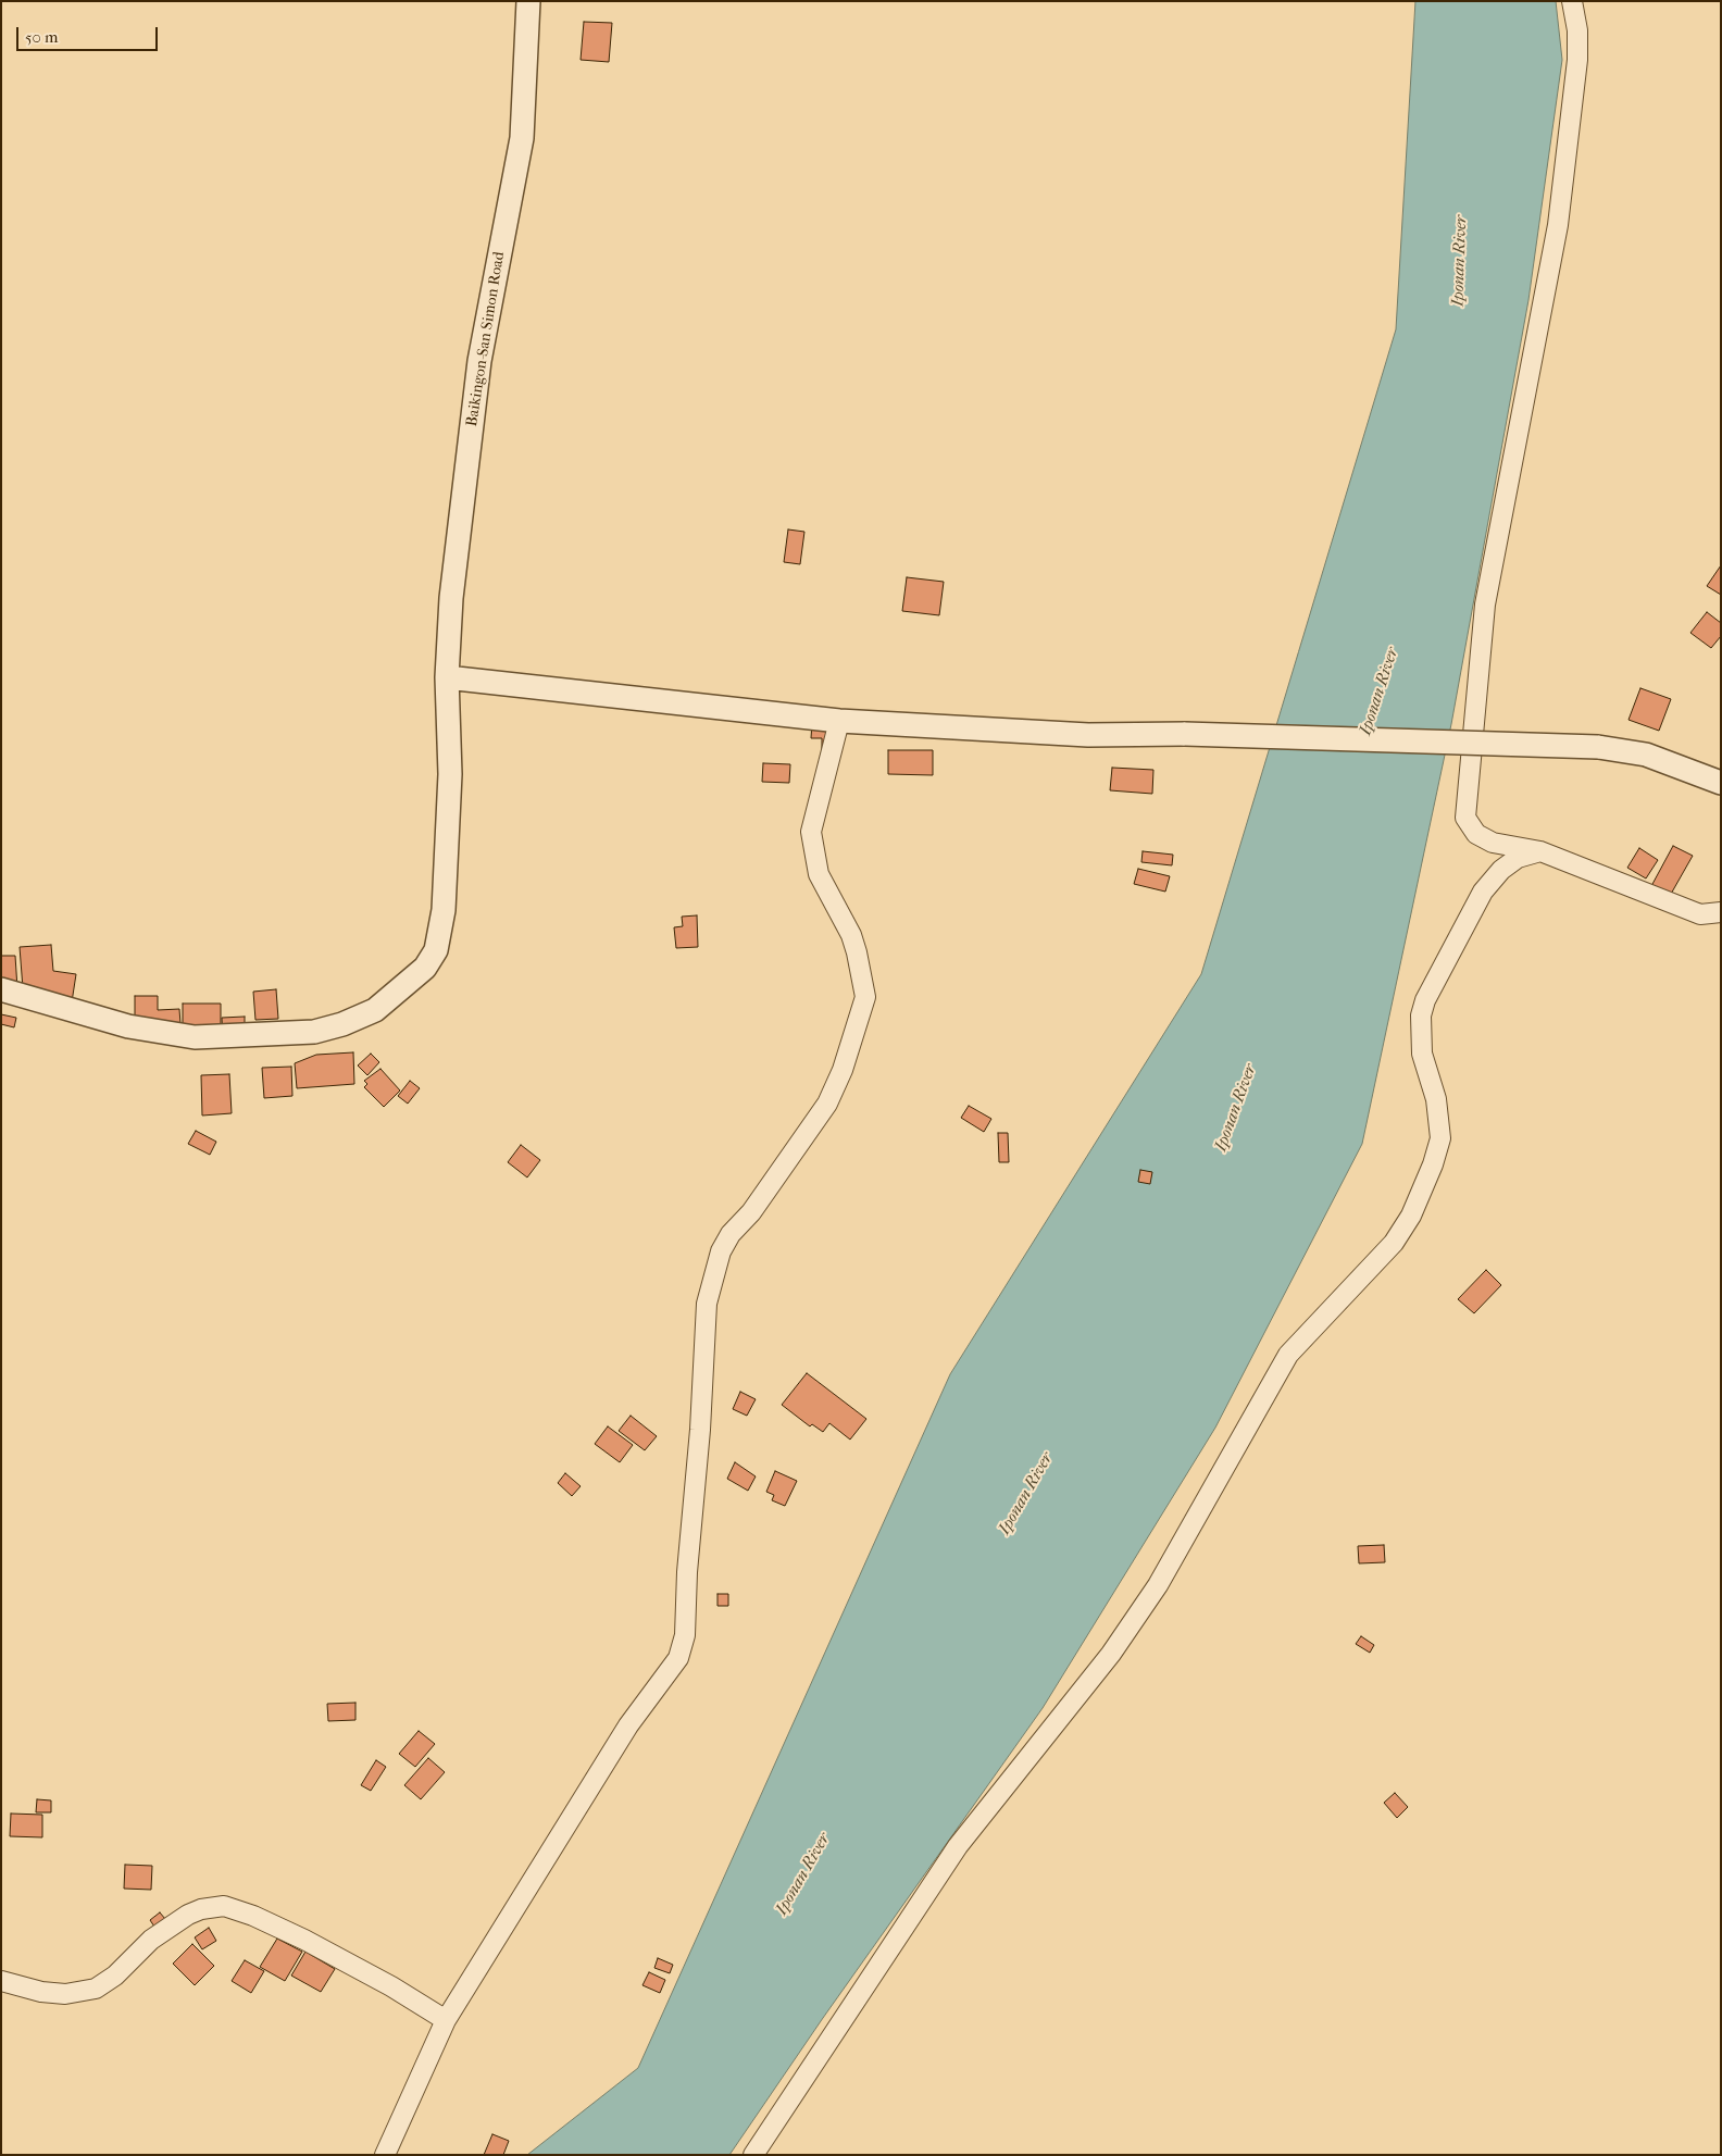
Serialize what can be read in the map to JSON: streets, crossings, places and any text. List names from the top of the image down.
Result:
{
  "streets": {
    "street": ["Baikingon-San Simon Road"]
  },
  "water": ["Iponan River"],
  "scale_bar": "50 m"
}
